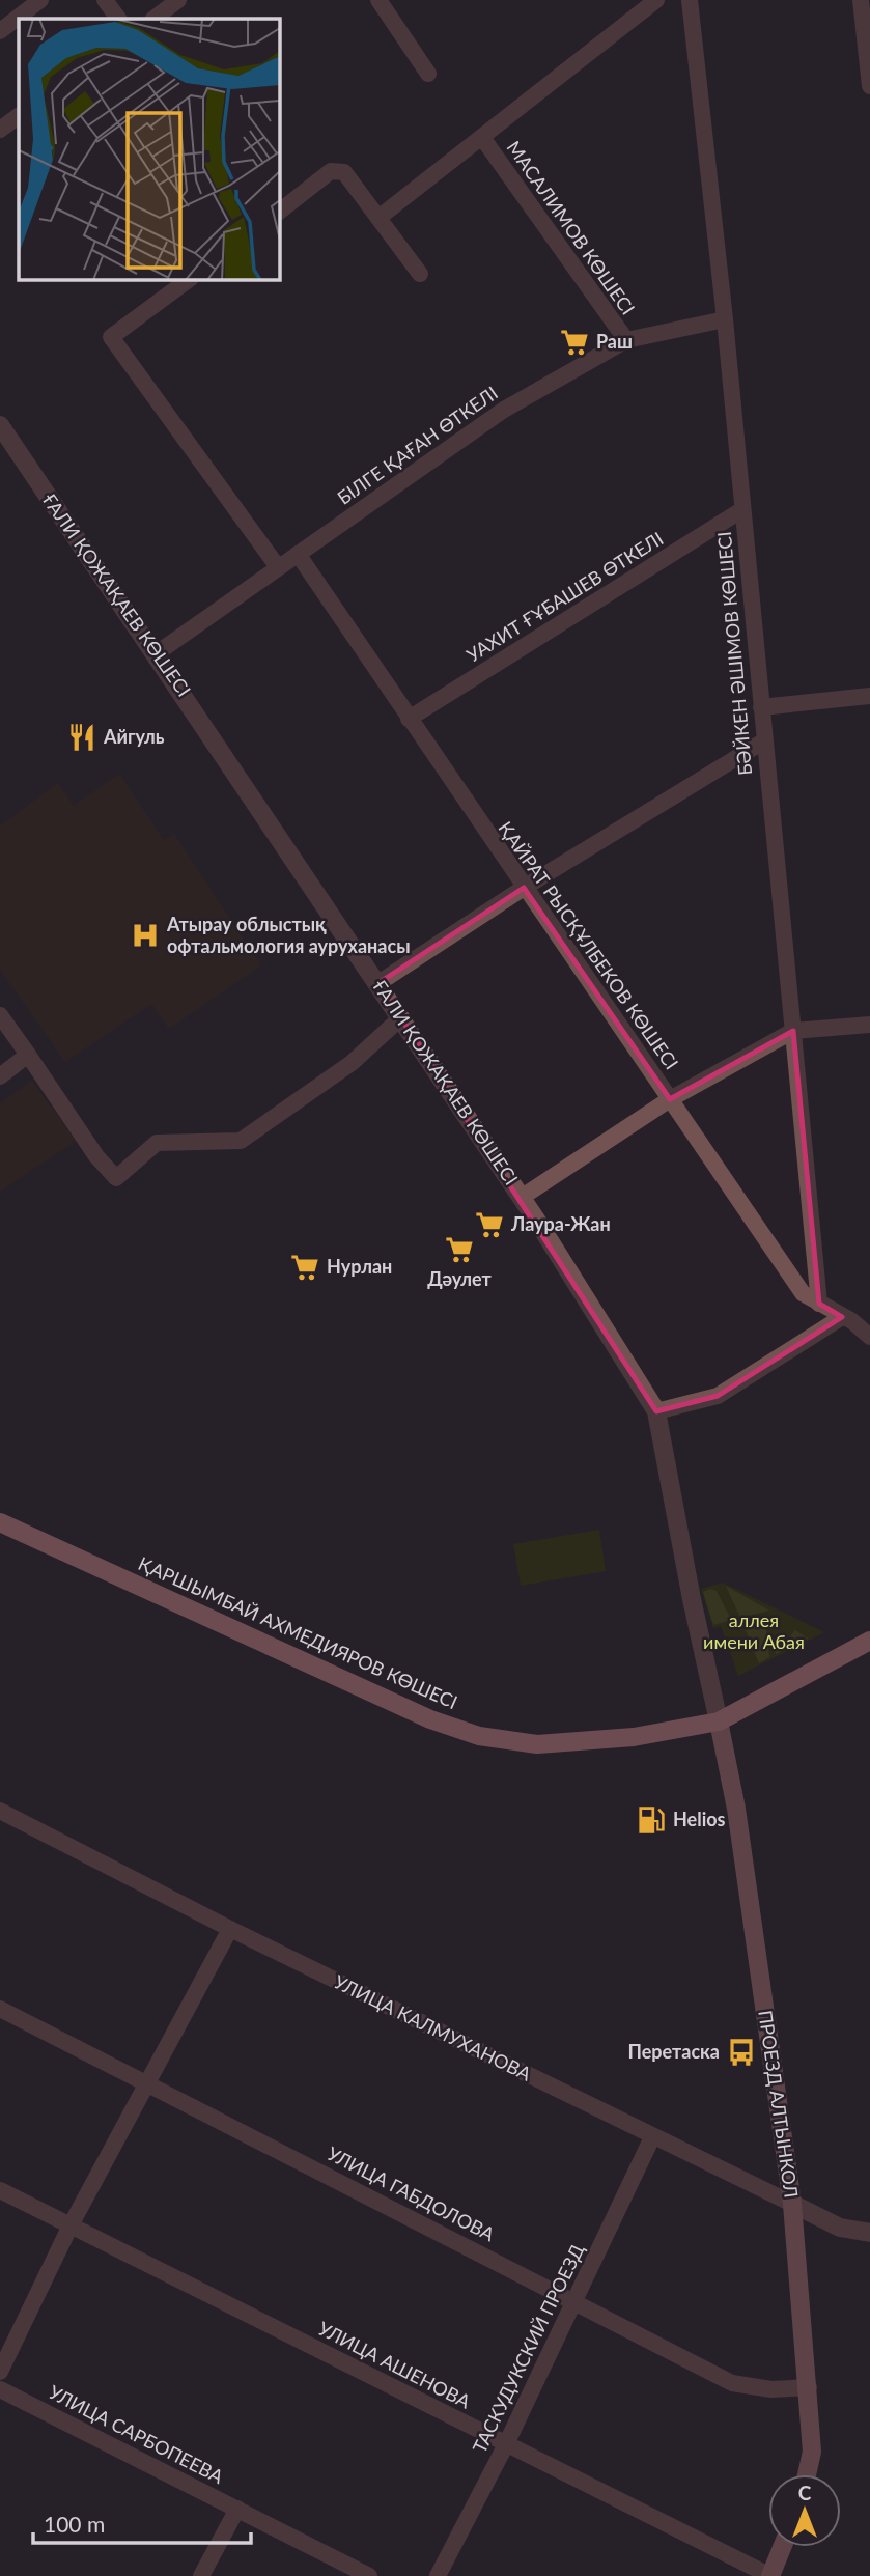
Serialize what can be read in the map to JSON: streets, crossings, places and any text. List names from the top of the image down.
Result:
{
  "streets": {
    "main road": ["ҚАРШЫМБАЙ АХМЕДИЯРОВ КӨШЕСІ", "ПРОЕЗД АЛТЫНКОЛ"],
    "street": [
      "МАСАЛИМОВ КӨШЕСІ",
      "БІЛГЕ ҚАҒАН ӨТКЕЛІ",
      "ҒАЛИ ҚОЖАҚАЕВ КӨШЕСІ",
      "УАХИТ ҒҰБАШЕВ ӨТКЕЛІ",
      "БӘЙКЕН ӘШІМОВ КӨШЕСІ",
      "ҚАЙРАТ РЫСҚҰЛБЕКОВ КӨШЕСІ",
      "УЛИЦА КАЛМУХАНОВА",
      "УЛИЦА ГАБДОЛОВА",
      "ТАСКУДУКСКИЙ ПРОЕЗД",
      "УЛИЦА АШЕНОВА",
      "УЛИЦА САРБОПЕЕВА"
    ]
  },
  "crossings": [
    ["МАСАЛИМОВ КӨШЕСІ", "БІЛГЕ ҚАҒАН ӨТКЕЛІ"],
    ["БІЛГЕ ҚАҒАН ӨТКЕЛІ", "ҒАЛИ ҚОЖАҚАЕВ КӨШЕСІ"],
    ["БІЛГЕ ҚАҒАН ӨТКЕЛІ", "БӘЙКЕН ӘШІМОВ КӨШЕСІ"],
    ["БІЛГЕ ҚАҒАН ӨТКЕЛІ", "ҚАЙРАТ РЫСҚҰЛБЕКОВ КӨШЕСІ"],
    ["ҒАЛИ ҚОЖАҚАЕВ КӨШЕСІ", "ҚАРШЫМБАЙ АХМЕДИЯРОВ КӨШЕСІ"],
    ["ҒАЛИ ҚОЖАҚАЕВ КӨШЕСІ", "ПРОЕЗД АЛТЫНКОЛ"],
    ["УАХИТ ҒҰБАШЕВ ӨТКЕЛІ", "БӘЙКЕН ӘШІМОВ КӨШЕСІ"],
    ["УАХИТ ҒҰБАШЕВ ӨТКЕЛІ", "ҚАЙРАТ РЫСҚҰЛБЕКОВ КӨШЕСІ"],
    ["БӘЙКЕН ӘШІМОВ КӨШЕСІ", "ҚАЙРАТ РЫСҚҰЛБЕКОВ КӨШЕСІ"],
    ["ҚАРШЫМБАЙ АХМЕДИЯРОВ КӨШЕСІ", "ПРОЕЗД АЛТЫНКОЛ"],
    ["УЛИЦА КАЛМУХАНОВА", "ПРОЕЗД АЛТЫНКОЛ"],
    ["УЛИЦА КАЛМУХАНОВА", "ТАСКУДУКСКИЙ ПРОЕЗД"],
    ["ПРОЕЗД АЛТЫНКОЛ", "УЛИЦА ГАБДОЛОВА"],
    ["УЛИЦА ГАБДОЛОВА", "ТАСКУДУКСКИЙ ПРОЕЗД"],
    ["ТАСКУДУКСКИЙ ПРОЕЗД", "УЛИЦА АШЕНОВА"]
  ],
  "parks": ["аллея имени Абая"],
  "places": {
    "supermarket": [
      "Раш",
      "Лаура-Жан",
      "Дәулет",
      "Нурлан"
    ],
    "restaurant": ["Айгуль"],
    "hospital": ["Атырау облыстық офтальмология ауруханасы"],
    "fuel station": ["Helios"],
    "bus stop": ["Перетаска"]
  },
  "scale_bar": "100 m",
  "north": "top"
}
